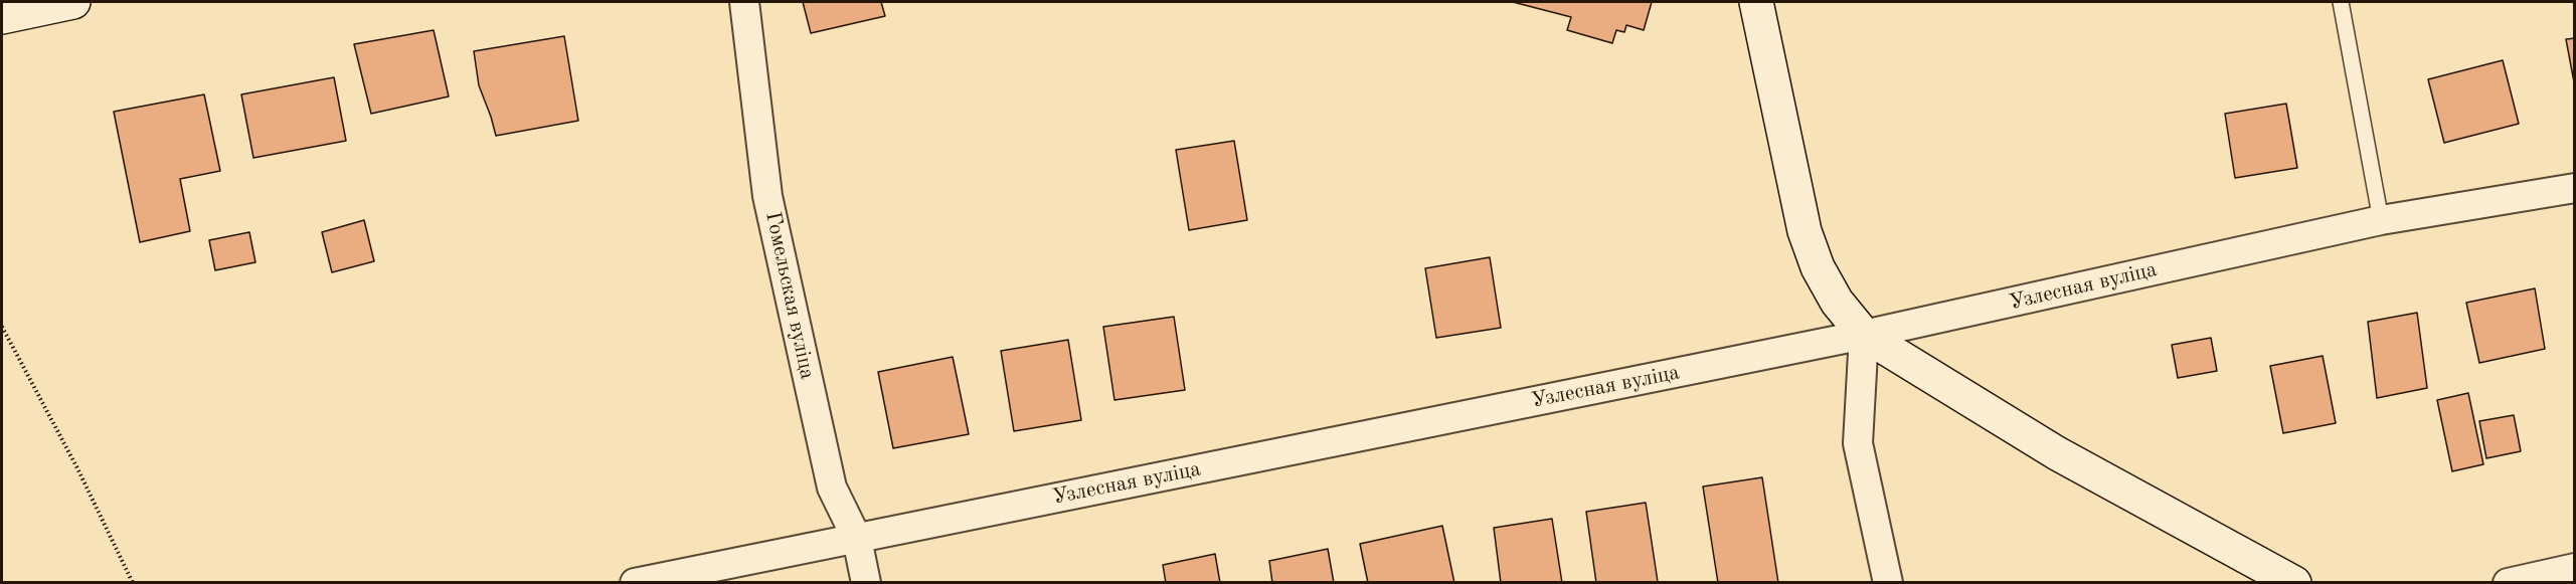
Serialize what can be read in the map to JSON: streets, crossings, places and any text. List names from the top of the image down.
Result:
{
  "streets": {
    "street": ["Узлесная вуліца", "Гомельская вуліца"]
  },
  "crossings": [
    ["Узлесная вуліца", "Гомельская вуліца"]
  ]
}
